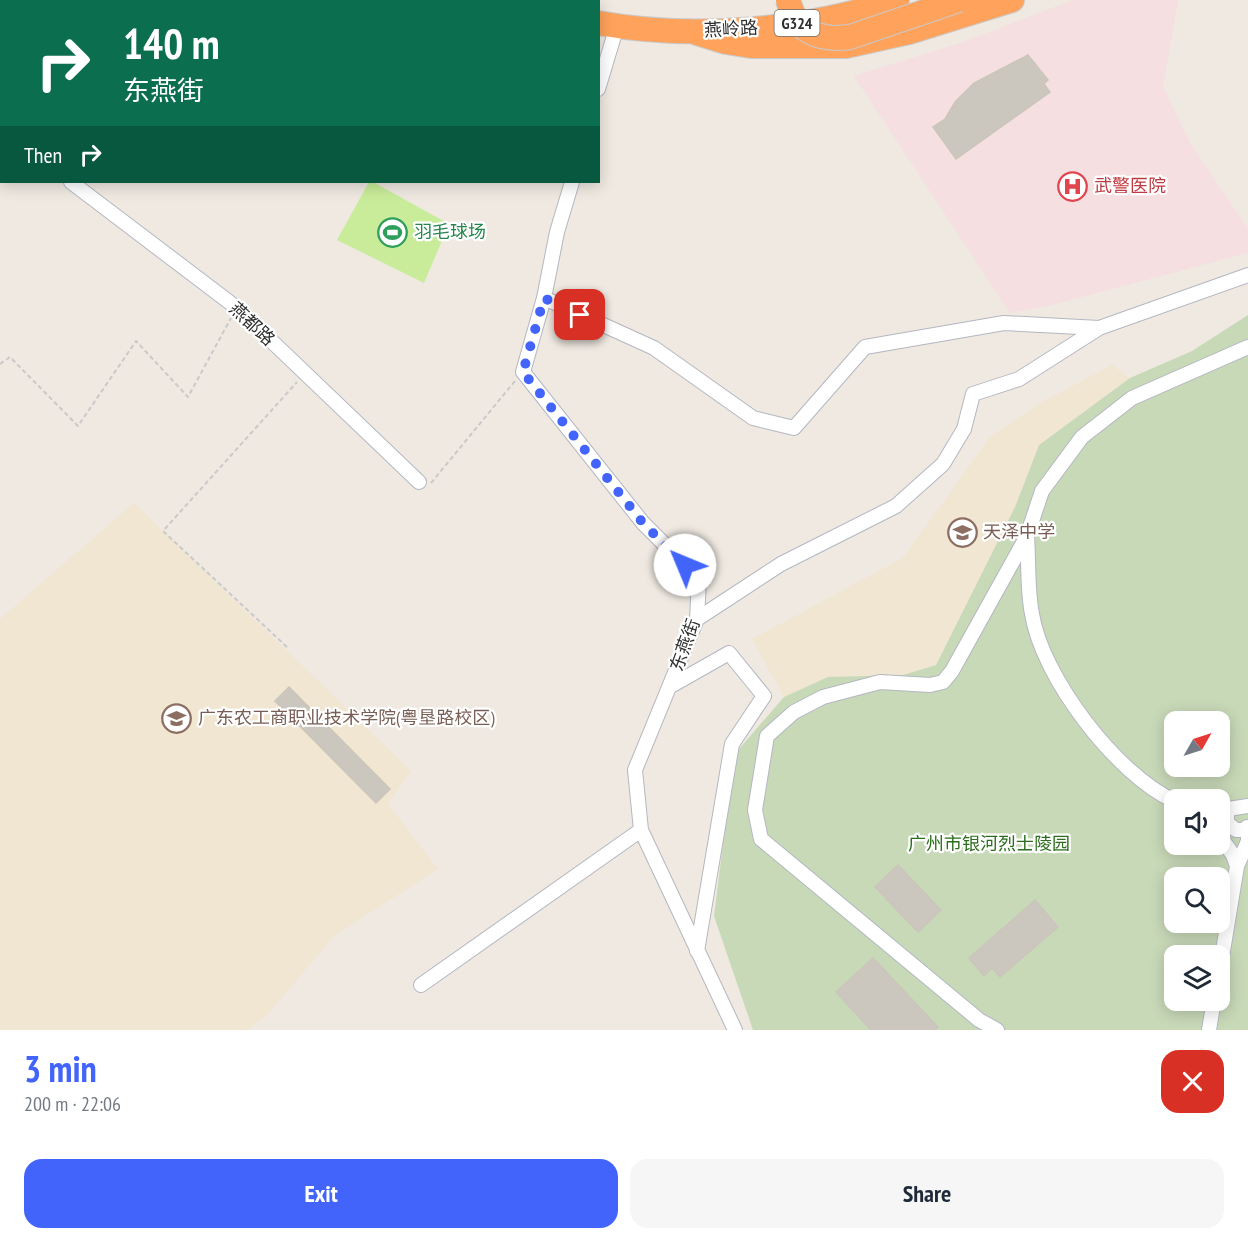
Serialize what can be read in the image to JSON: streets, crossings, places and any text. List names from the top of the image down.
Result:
{
  "streets": {
    "highway": ["G324", "燕岭路"],
    "street": ["燕都路", "东燕街"]
  },
  "parks": ["广州市银河烈士陵园"],
  "places": {
    "hospital": ["武警医院"],
    "sports": ["羽毛球场"],
    "school or university": ["天泽中学", "广东农工商职业技术学院(粤垦路校区)"]
  },
  "north": "top right",
  "page": {
    "turn": ["140 m", "东燕街"],
    "then": "Then",
    "heading": ["3 min", "200 m · 22:06"],
    "buttons": ["Exit", "Share"]
  }
}
